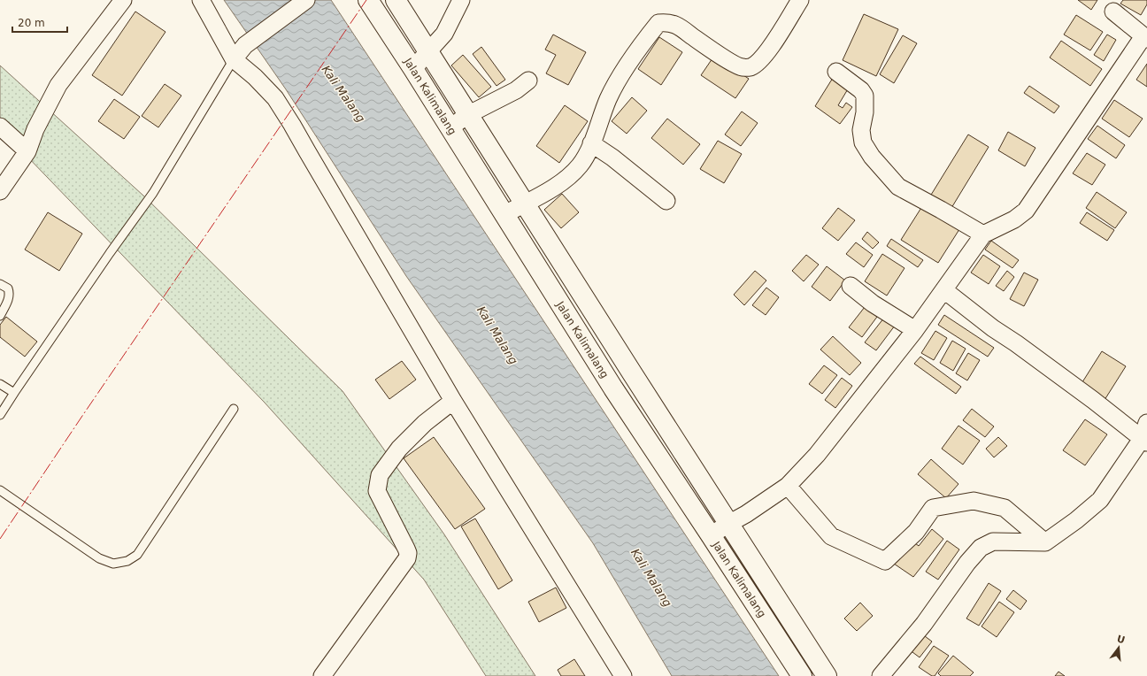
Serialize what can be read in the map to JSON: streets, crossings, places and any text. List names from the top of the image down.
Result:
{
  "streets": {
    "main road": ["Jalan Kalimalang"]
  },
  "water": ["Kali Malang"],
  "scale_bar": "20 m",
  "north": "top"
}
